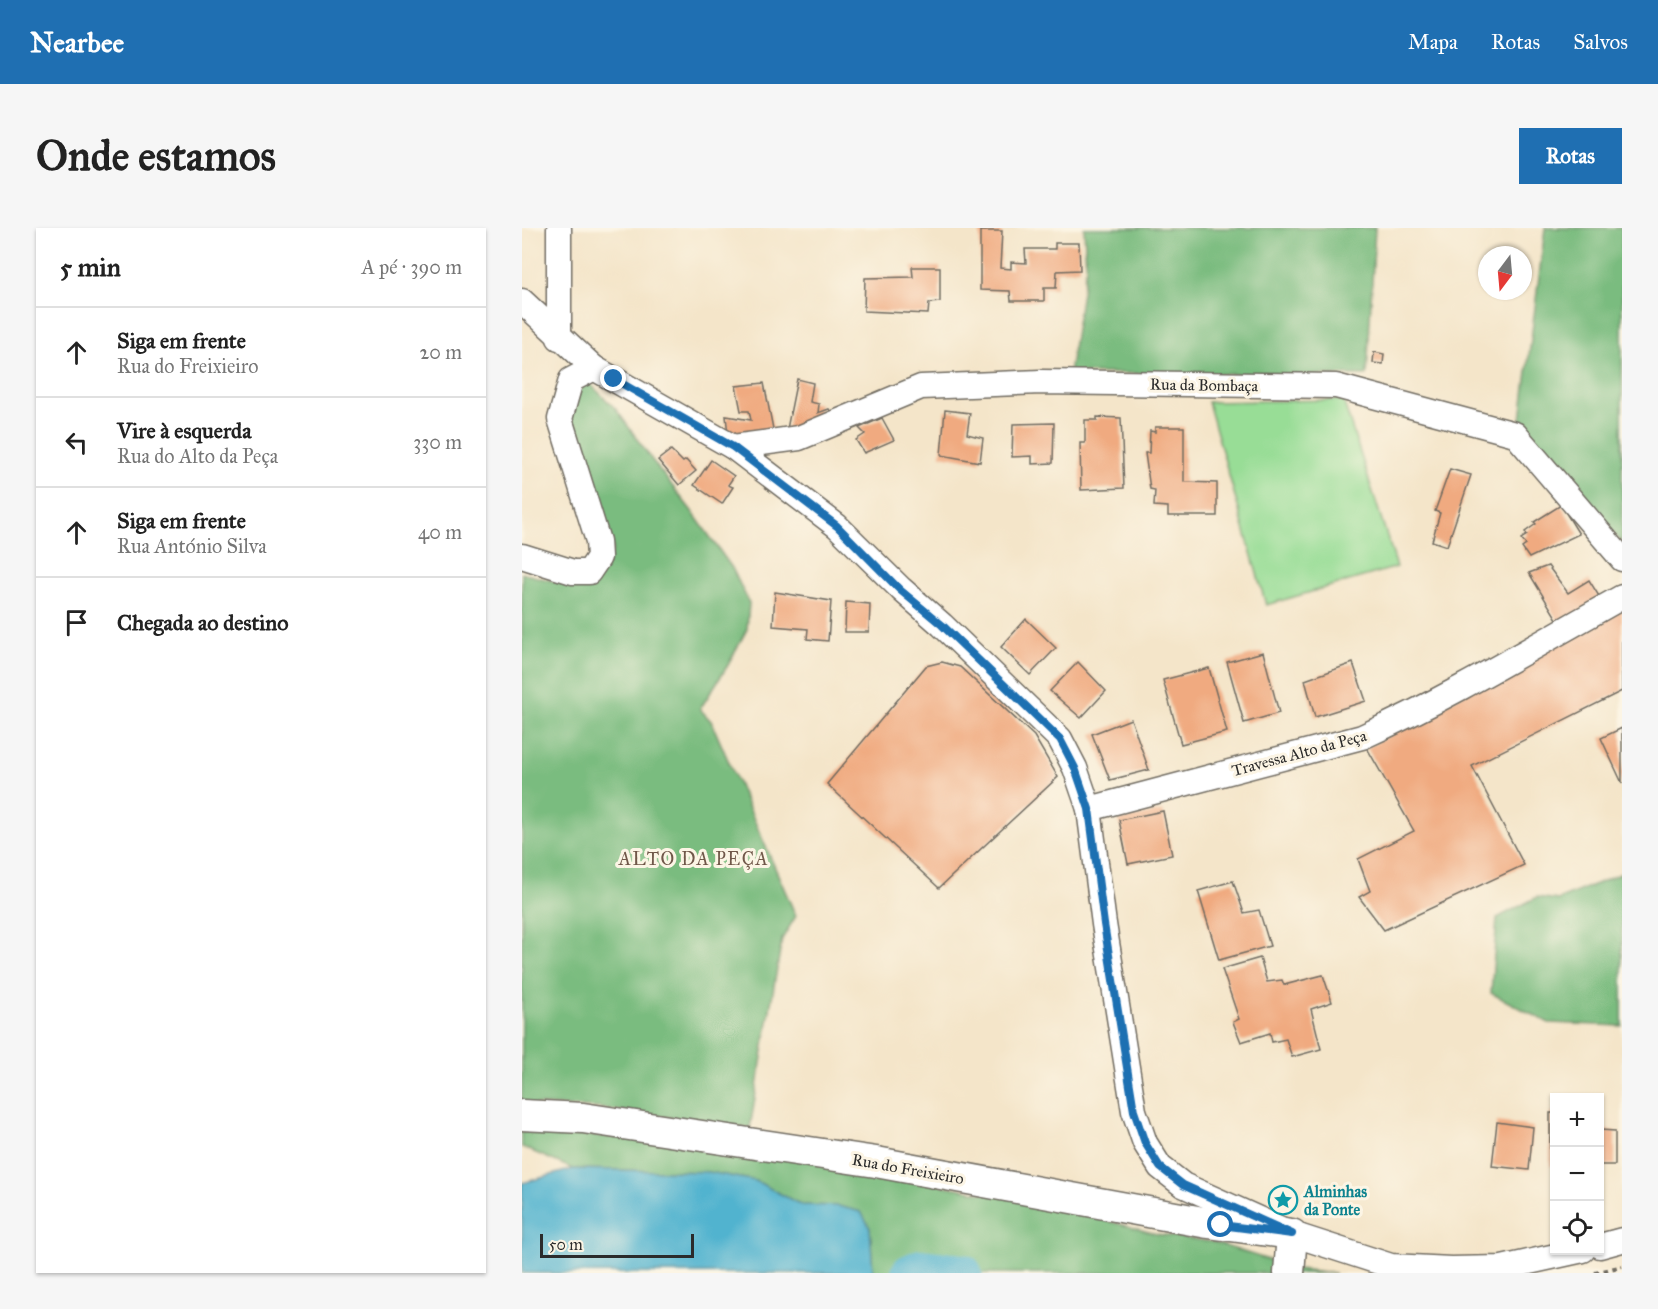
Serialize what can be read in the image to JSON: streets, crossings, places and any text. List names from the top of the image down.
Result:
{
  "streets": {
    "street": ["Rua da Bombaça", "Travessa Alto da Peça", "Rua do Freixieiro"]
  },
  "districts": ["ALTO DA PEÇA"],
  "places": {
    "place": ["Alminhas da Ponte"]
  },
  "scale_bar": "50 m",
  "north": "bottom",
  "page": {
    "header": "Nearbee",
    "nav": ["Mapa", "Rotas", "Salvos"],
    "buttons": "Rotas",
    "title": "Onde estamos",
    "heading": ["5 min", "A pé · 390 m"],
    "list": [
      ["Siga em frente", "Rua do Freixieiro", "20 m"],
      ["Vire à esquerda", "Rua do Alto da Peça", "330 m"],
      ["Siga em frente", "Rua António Silva", "40 m"],
      "Chegada ao destino"
    ],
    "map_buttons": ["+", "−"],
    "scale": "50 m"
  }
}
